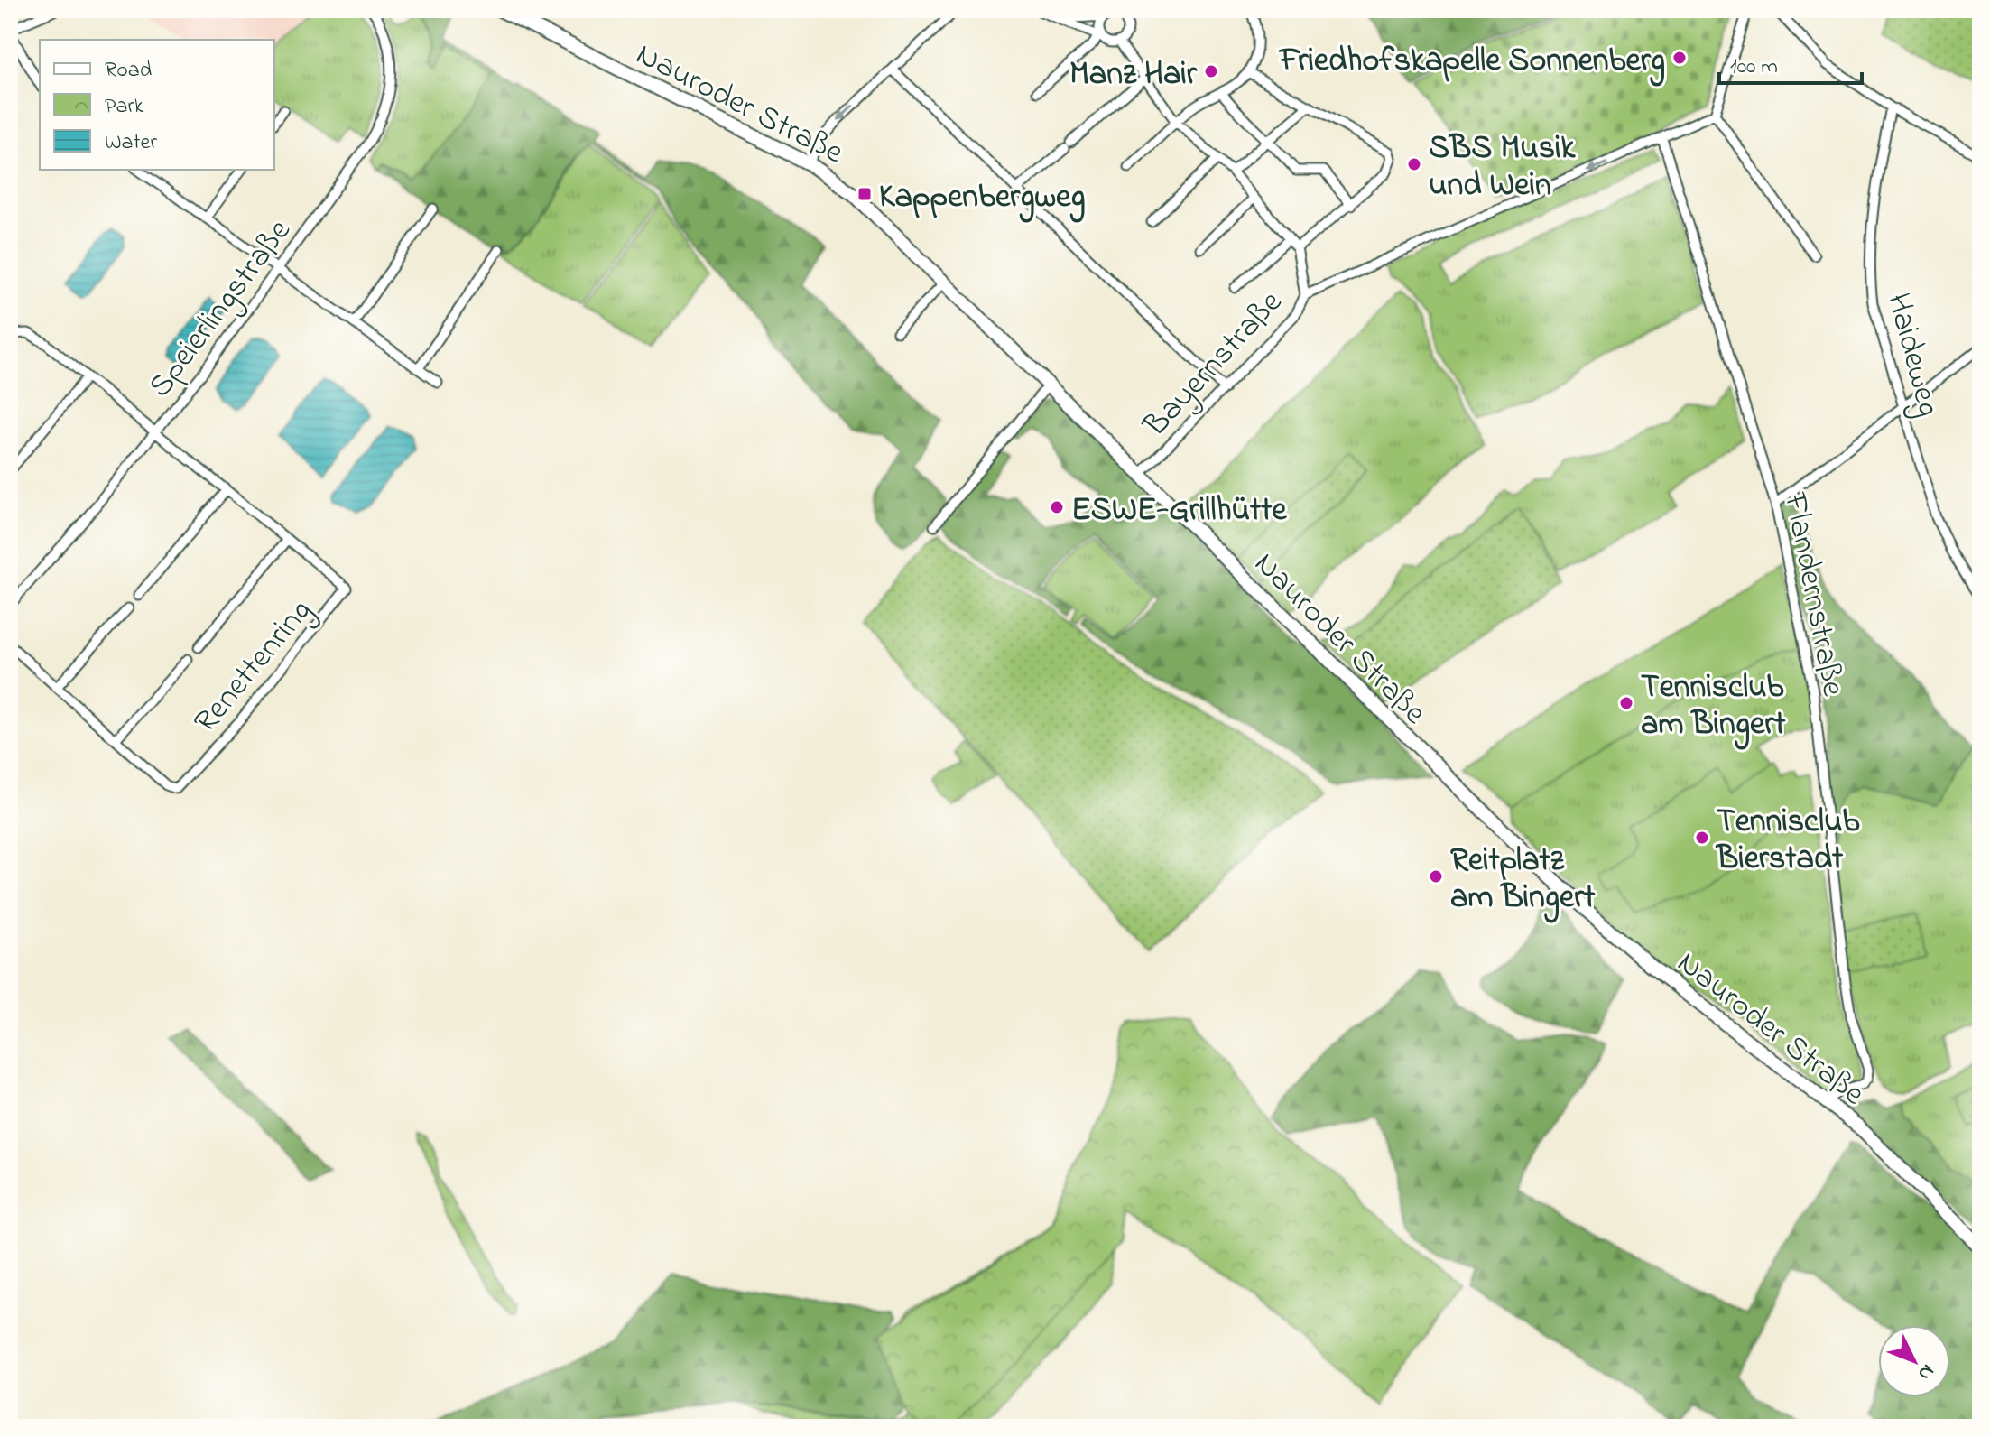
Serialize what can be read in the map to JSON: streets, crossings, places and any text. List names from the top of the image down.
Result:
{
  "streets": {
    "main road": ["Nauroder Straße"],
    "street": [
      "Speierlingstraße",
      "Haideweg",
      "Bayernstraße",
      "Flandernstraße",
      "Renettenring"
    ]
  },
  "crossings": [
    ["Nauroder Straße", "Bayernstraße"],
    ["Nauroder Straße", "Flandernstraße"],
    ["Speierlingstraße", "Renettenring"]
  ],
  "places": {
    "other": [
      "Friedhofskapelle Sonnenberg",
      "Manz Hair",
      "SBS Musik und Wein",
      "ESWE-Grillhütte",
      "Tennisclub am Bingert",
      "Tennisclub Bierstadt",
      "Reitplatz am Bingert"
    ],
    "transit": ["Kappenbergweg"]
  },
  "legend": ["Road", "Park", "Water"],
  "scale_bar": "100 m",
  "north": "bottom right"
}
